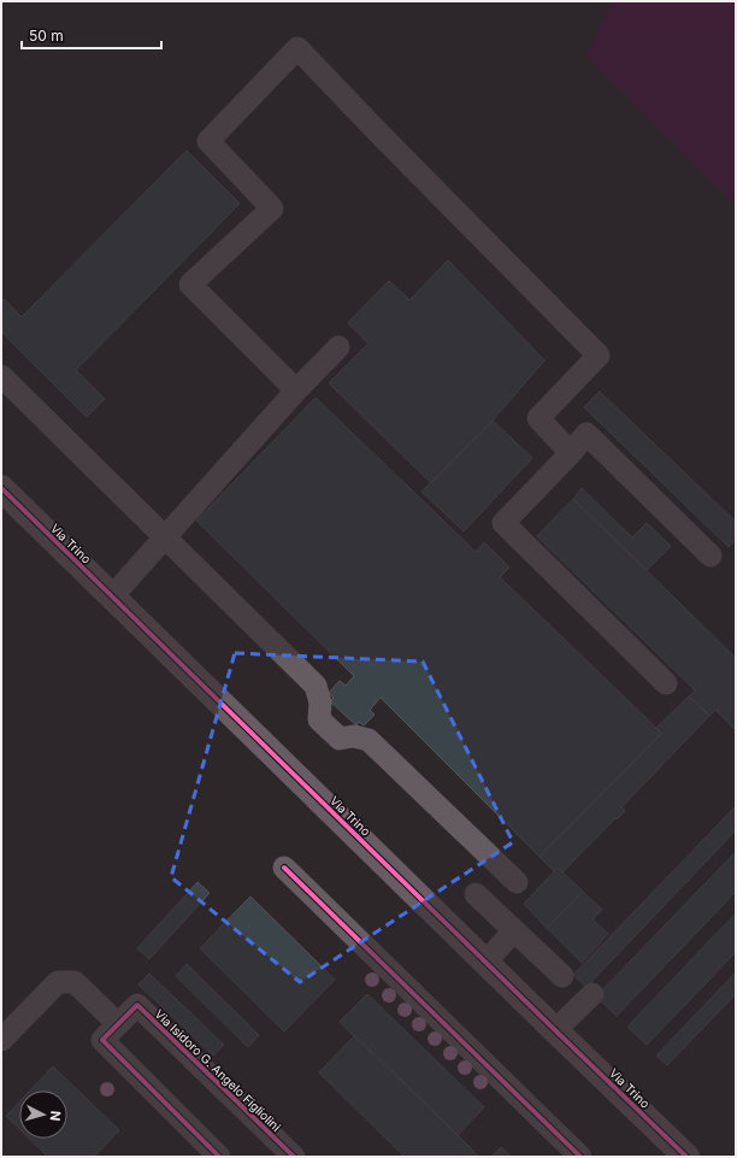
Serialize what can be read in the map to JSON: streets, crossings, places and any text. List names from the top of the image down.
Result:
{
  "streets": {
    "main road": ["Via Trino"],
    "street": ["Via Isidoro G. Angelo Figliolini"]
  },
  "scale_bar": "50 m",
  "north": "right"
}
